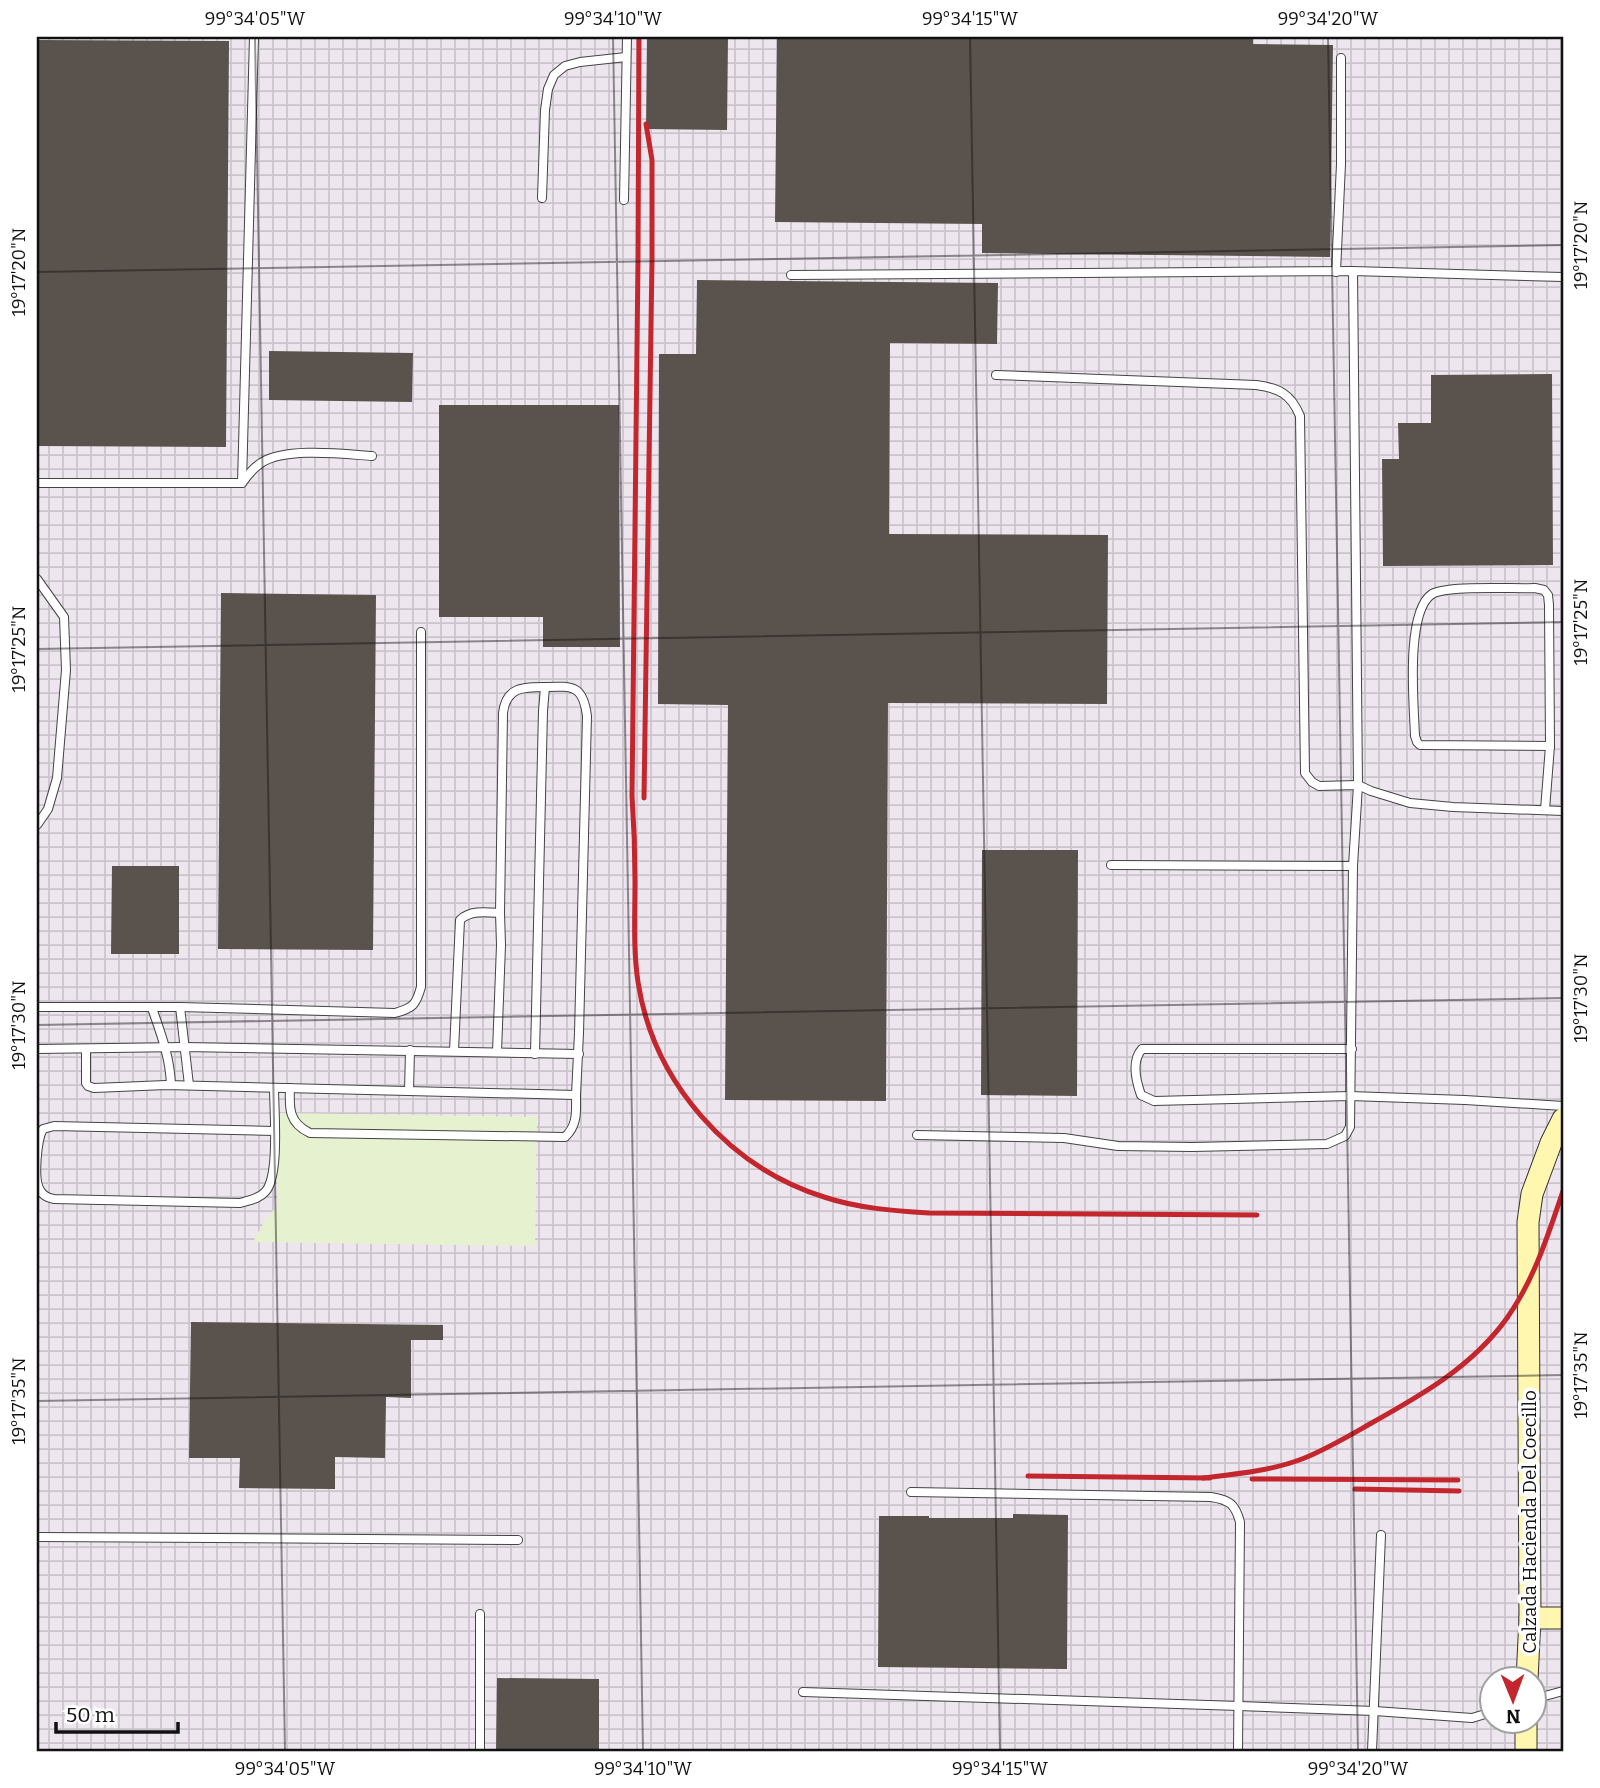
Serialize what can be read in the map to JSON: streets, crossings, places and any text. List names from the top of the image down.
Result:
{
  "streets": {
    "main road": ["Calzada Hacienda Del Coecillo"]
  },
  "scale_bar": "50 m",
  "north": "bottom",
  "coordinates": [
    "99°34'05\"W",
    "99°34'10\"W",
    "99°34'15\"W",
    "99°34'20\"W",
    "19°17'20\"N",
    "19°17'25\"N",
    "19°17'30\"N",
    "19°17'35\"N"
  ]
}
